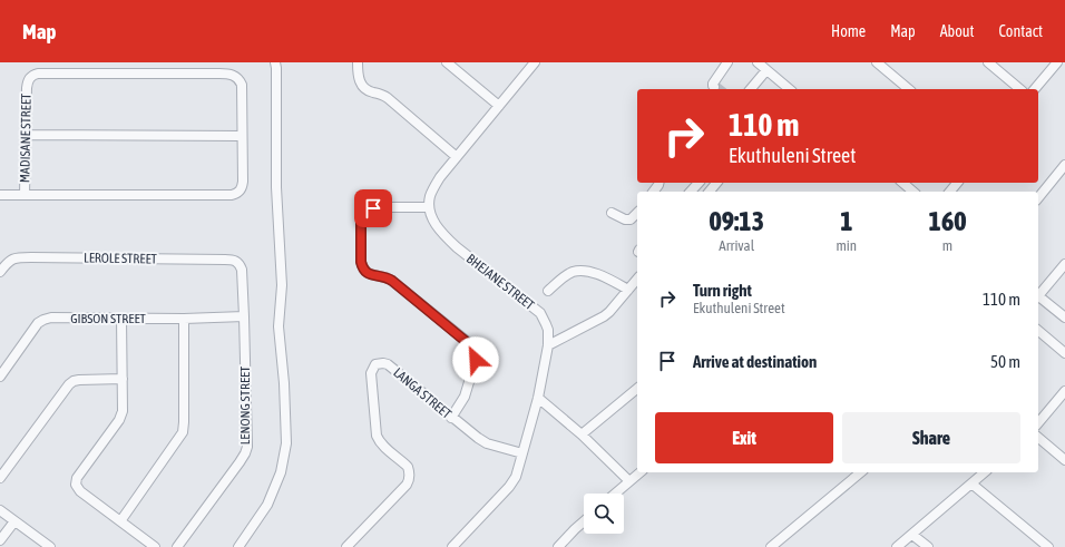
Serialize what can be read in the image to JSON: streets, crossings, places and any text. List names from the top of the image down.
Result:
{
  "streets": {
    "street": [
      "MADISANE STREET",
      "LEROLE STREET",
      "BHEJANE STREET",
      "GIBSON STREET",
      "LANGA STREET",
      "LENONG STREET"
    ]
  },
  "crossings": [
    ["LEROLE STREET", "LENONG STREET"],
    ["BHEJANE STREET", "LANGA STREET"],
    ["GIBSON STREET", "LENONG STREET"]
  ],
  "page": {
    "header": "Map",
    "nav": [
      "Home",
      "Map",
      "About",
      "Contact"
    ],
    "turn": ["110 m", "Ekuthuleni Street"],
    "eta": [
      "09:13",
      "Arrival",
      "1",
      "min",
      "160",
      "m"
    ],
    "list": [
      {
        "name": "Turn right",
        "note": "Ekuthuleni Street",
        "value": "110 m"
      },
      {
        "name": "Arrive at destination",
        "value": "50 m"
      }
    ],
    "buttons": ["Exit", "Share"]
  }
}
